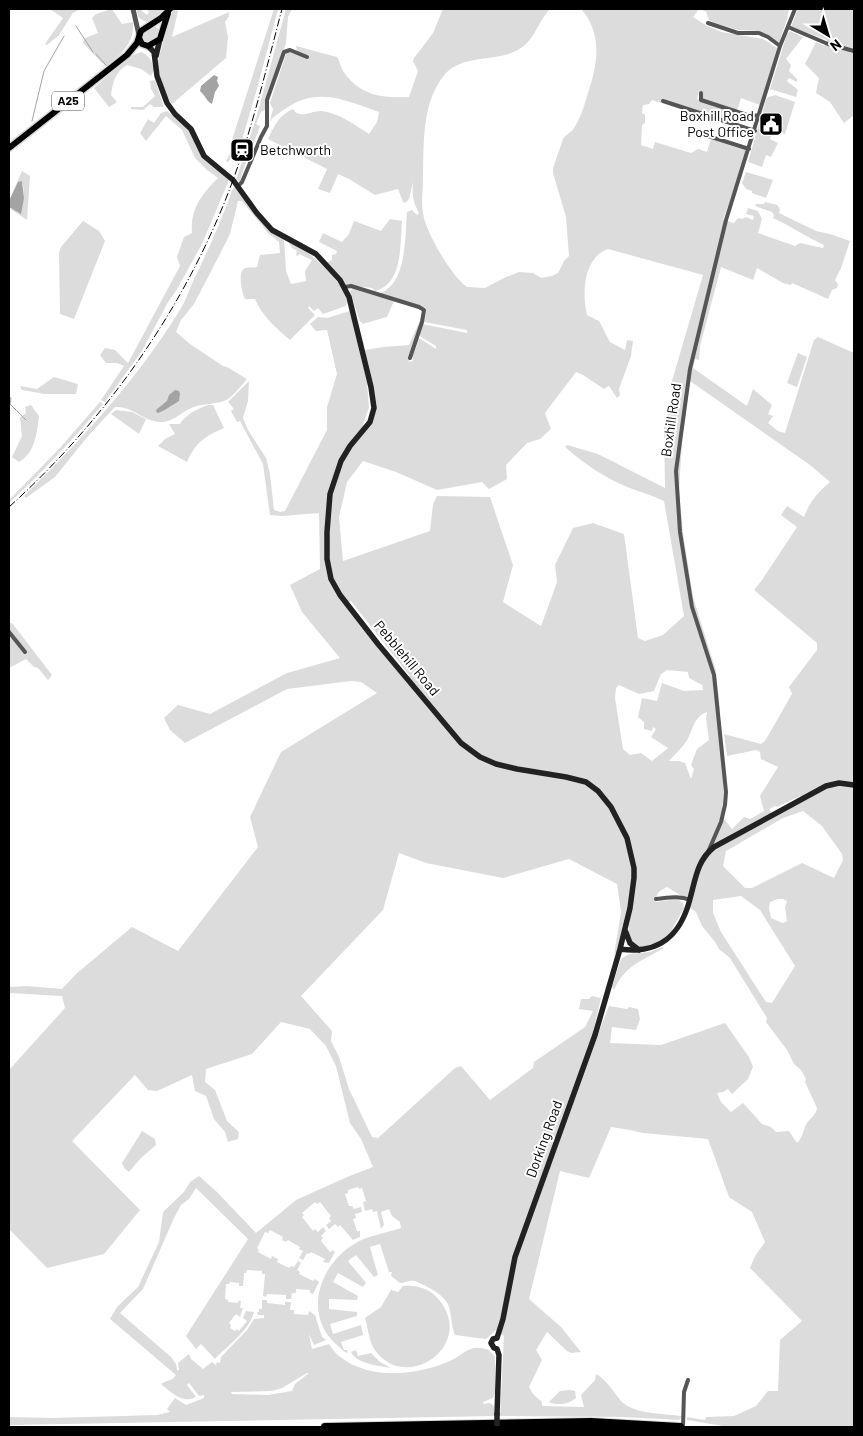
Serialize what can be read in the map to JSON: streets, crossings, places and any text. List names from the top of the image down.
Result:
{
  "streets": {
    "main road": ["A25", "Pebblehill Road", "Dorking Road"],
    "street": ["Boxhill Road"]
  },
  "crossings": [
    ["Pebblehill Road", "Dorking Road"]
  ],
  "places": {
    "public building": ["Boxhill Road Post Office"],
    "station": ["Betchworth"]
  },
  "north": "bottom right"
}
